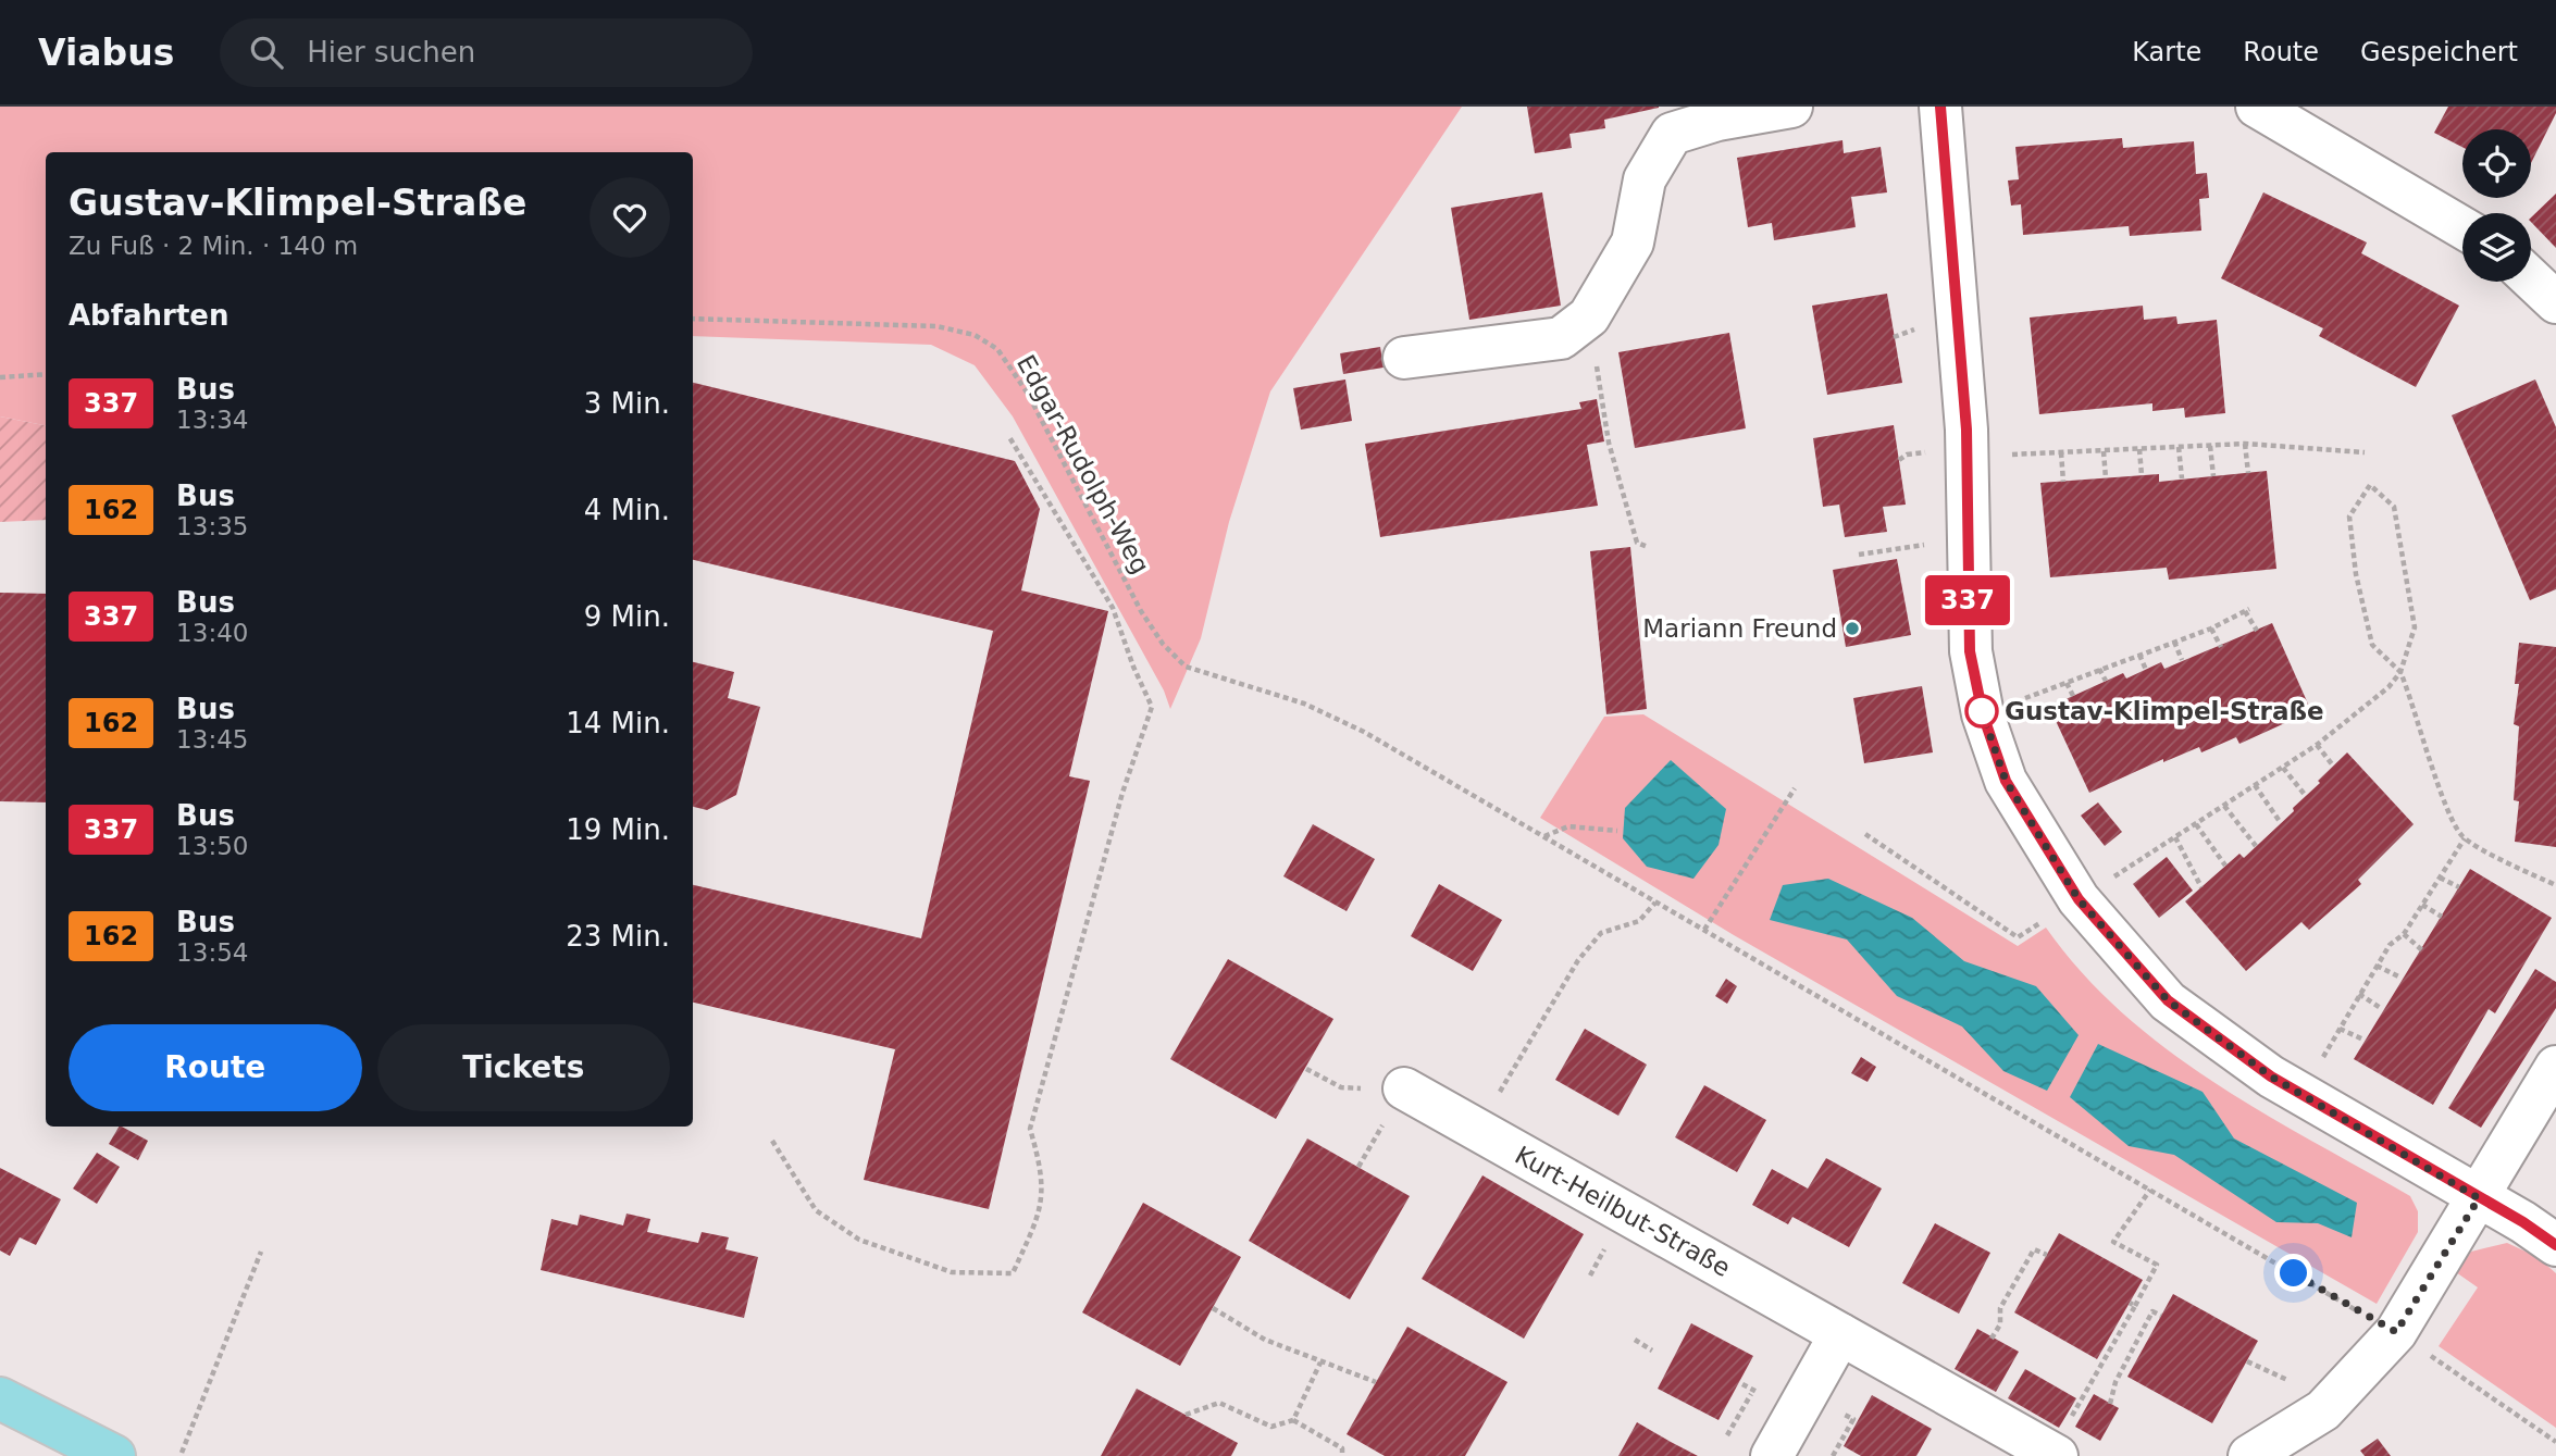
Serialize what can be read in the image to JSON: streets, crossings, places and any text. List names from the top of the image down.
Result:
{
  "streets": {
    "street": ["Kurt-Heilbut-Straße"],
    "path": ["Edgar-Rudolph-Weg"]
  },
  "places": ["Mariann Freund", "Gustav-Klimpel-Straße"],
  "lines": ["bus line 337"],
  "page": {
    "header": "Viabus",
    "search": "Hier suchen",
    "nav": ["Karte", "Route", "Gespeichert"],
    "on_map": "337",
    "heading": [
      ["Gustav-Klimpel-Straße", "Zu Fuß · 2 Min. · 140 m"],
      "Abfahrten"
    ],
    "list": [
      {
        "mark": "337",
        "name": "Bus",
        "note": "13:34",
        "value": "3 Min."
      },
      {
        "mark": "162",
        "name": "Bus",
        "note": "13:35",
        "value": "4 Min."
      },
      {
        "mark": "337",
        "name": "Bus",
        "note": "13:40",
        "value": "9 Min."
      },
      {
        "mark": "162",
        "name": "Bus",
        "note": "13:45",
        "value": "14 Min."
      },
      {
        "mark": "337",
        "name": "Bus",
        "note": "13:50",
        "value": "19 Min."
      },
      {
        "mark": "162",
        "name": "Bus",
        "note": "13:54",
        "value": "23 Min."
      }
    ],
    "buttons": ["Route", "Tickets"]
  }
}
